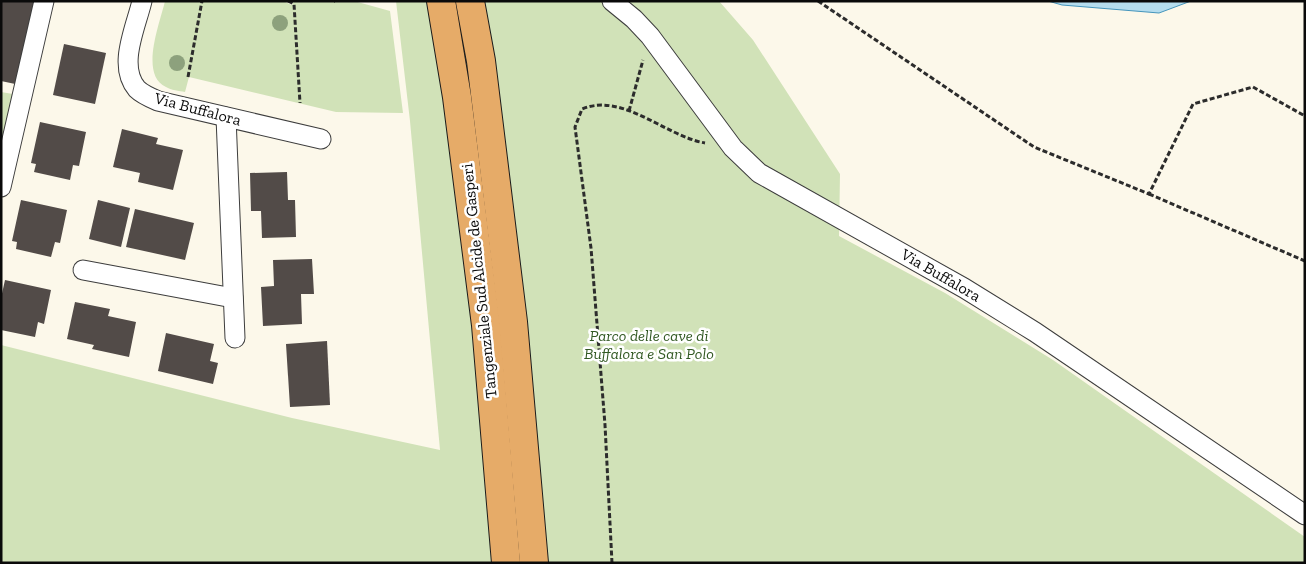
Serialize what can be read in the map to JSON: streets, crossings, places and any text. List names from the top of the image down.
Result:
{
  "streets": {
    "highway": ["Tangenziale Sud Alcide de Gasperi"],
    "street": ["Via Buffalora"]
  },
  "parks": ["Parco delle cave di Buffalora e San Polo"]
}
